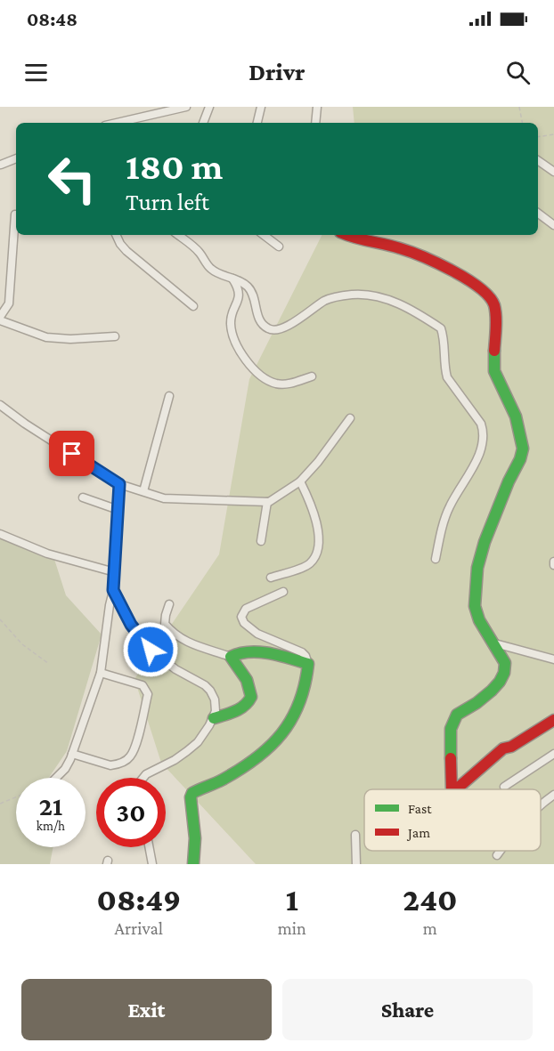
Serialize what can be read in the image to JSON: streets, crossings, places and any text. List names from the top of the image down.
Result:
{
  "legend": ["Fast", "Jam"],
  "page": {
    "status": "08:48",
    "header": "Drivr",
    "turn": ["180 m", "Turn left"],
    "speed": "21 km/h",
    "limit": "30",
    "eta": [
      "08:49",
      "Arrival",
      "1",
      "min",
      "240",
      "m"
    ],
    "buttons": ["Exit", "Share"]
  }
}
